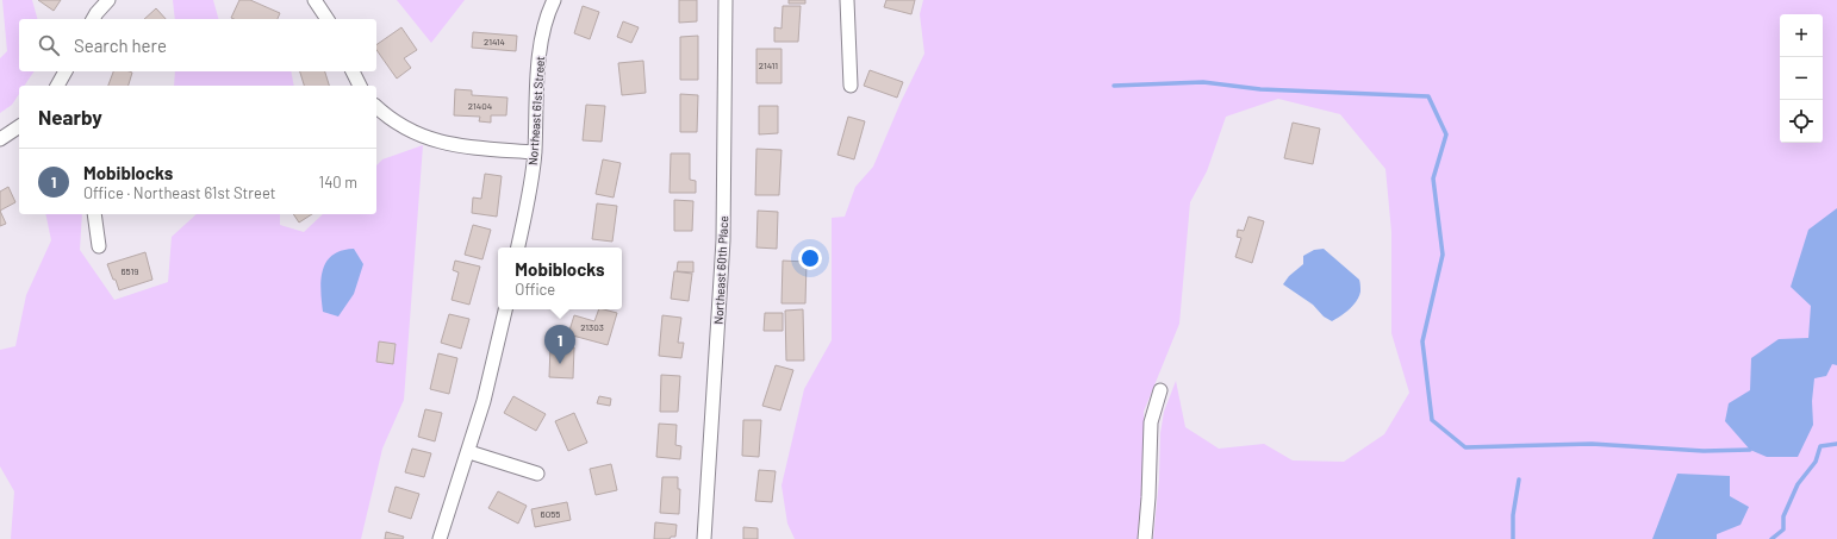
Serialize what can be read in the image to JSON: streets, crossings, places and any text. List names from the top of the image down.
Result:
{
  "streets": {
    "street": ["Northeast 61st Street", "Northeast 60th Place"]
  },
  "house_numbers": [
    "21414",
    "21411",
    "21404",
    "6519",
    "21303",
    "6055"
  ],
  "page": {
    "map_buttons": ["+", "−"],
    "search": "Search here",
    "heading": "Nearby",
    "list": [
      {
        "mark": "1",
        "name": "Mobiblocks",
        "note": "Office · Northeast 61st Street",
        "value": "140 m"
      }
    ],
    "popup": ["Mobiblocks", "Office"],
    "pins": "1"
  }
}
